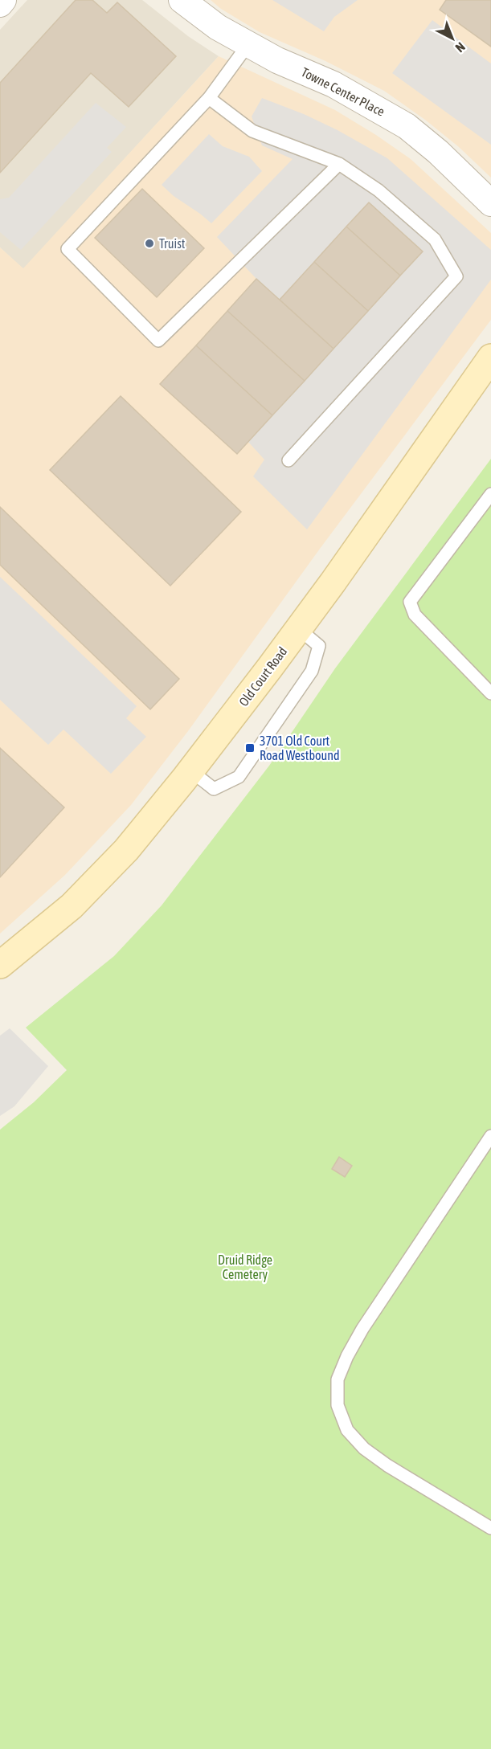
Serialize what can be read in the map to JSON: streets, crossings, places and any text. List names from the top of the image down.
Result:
{
  "streets": {
    "main road": ["Old Court Road"],
    "street": ["Towne Center Place"]
  },
  "parks": ["Druid Ridge Cemetery"],
  "places": {
    "other": ["Truist"],
    "transit": ["3701 Old Court Road Westbound"]
  },
  "north": "bottom right"
}
